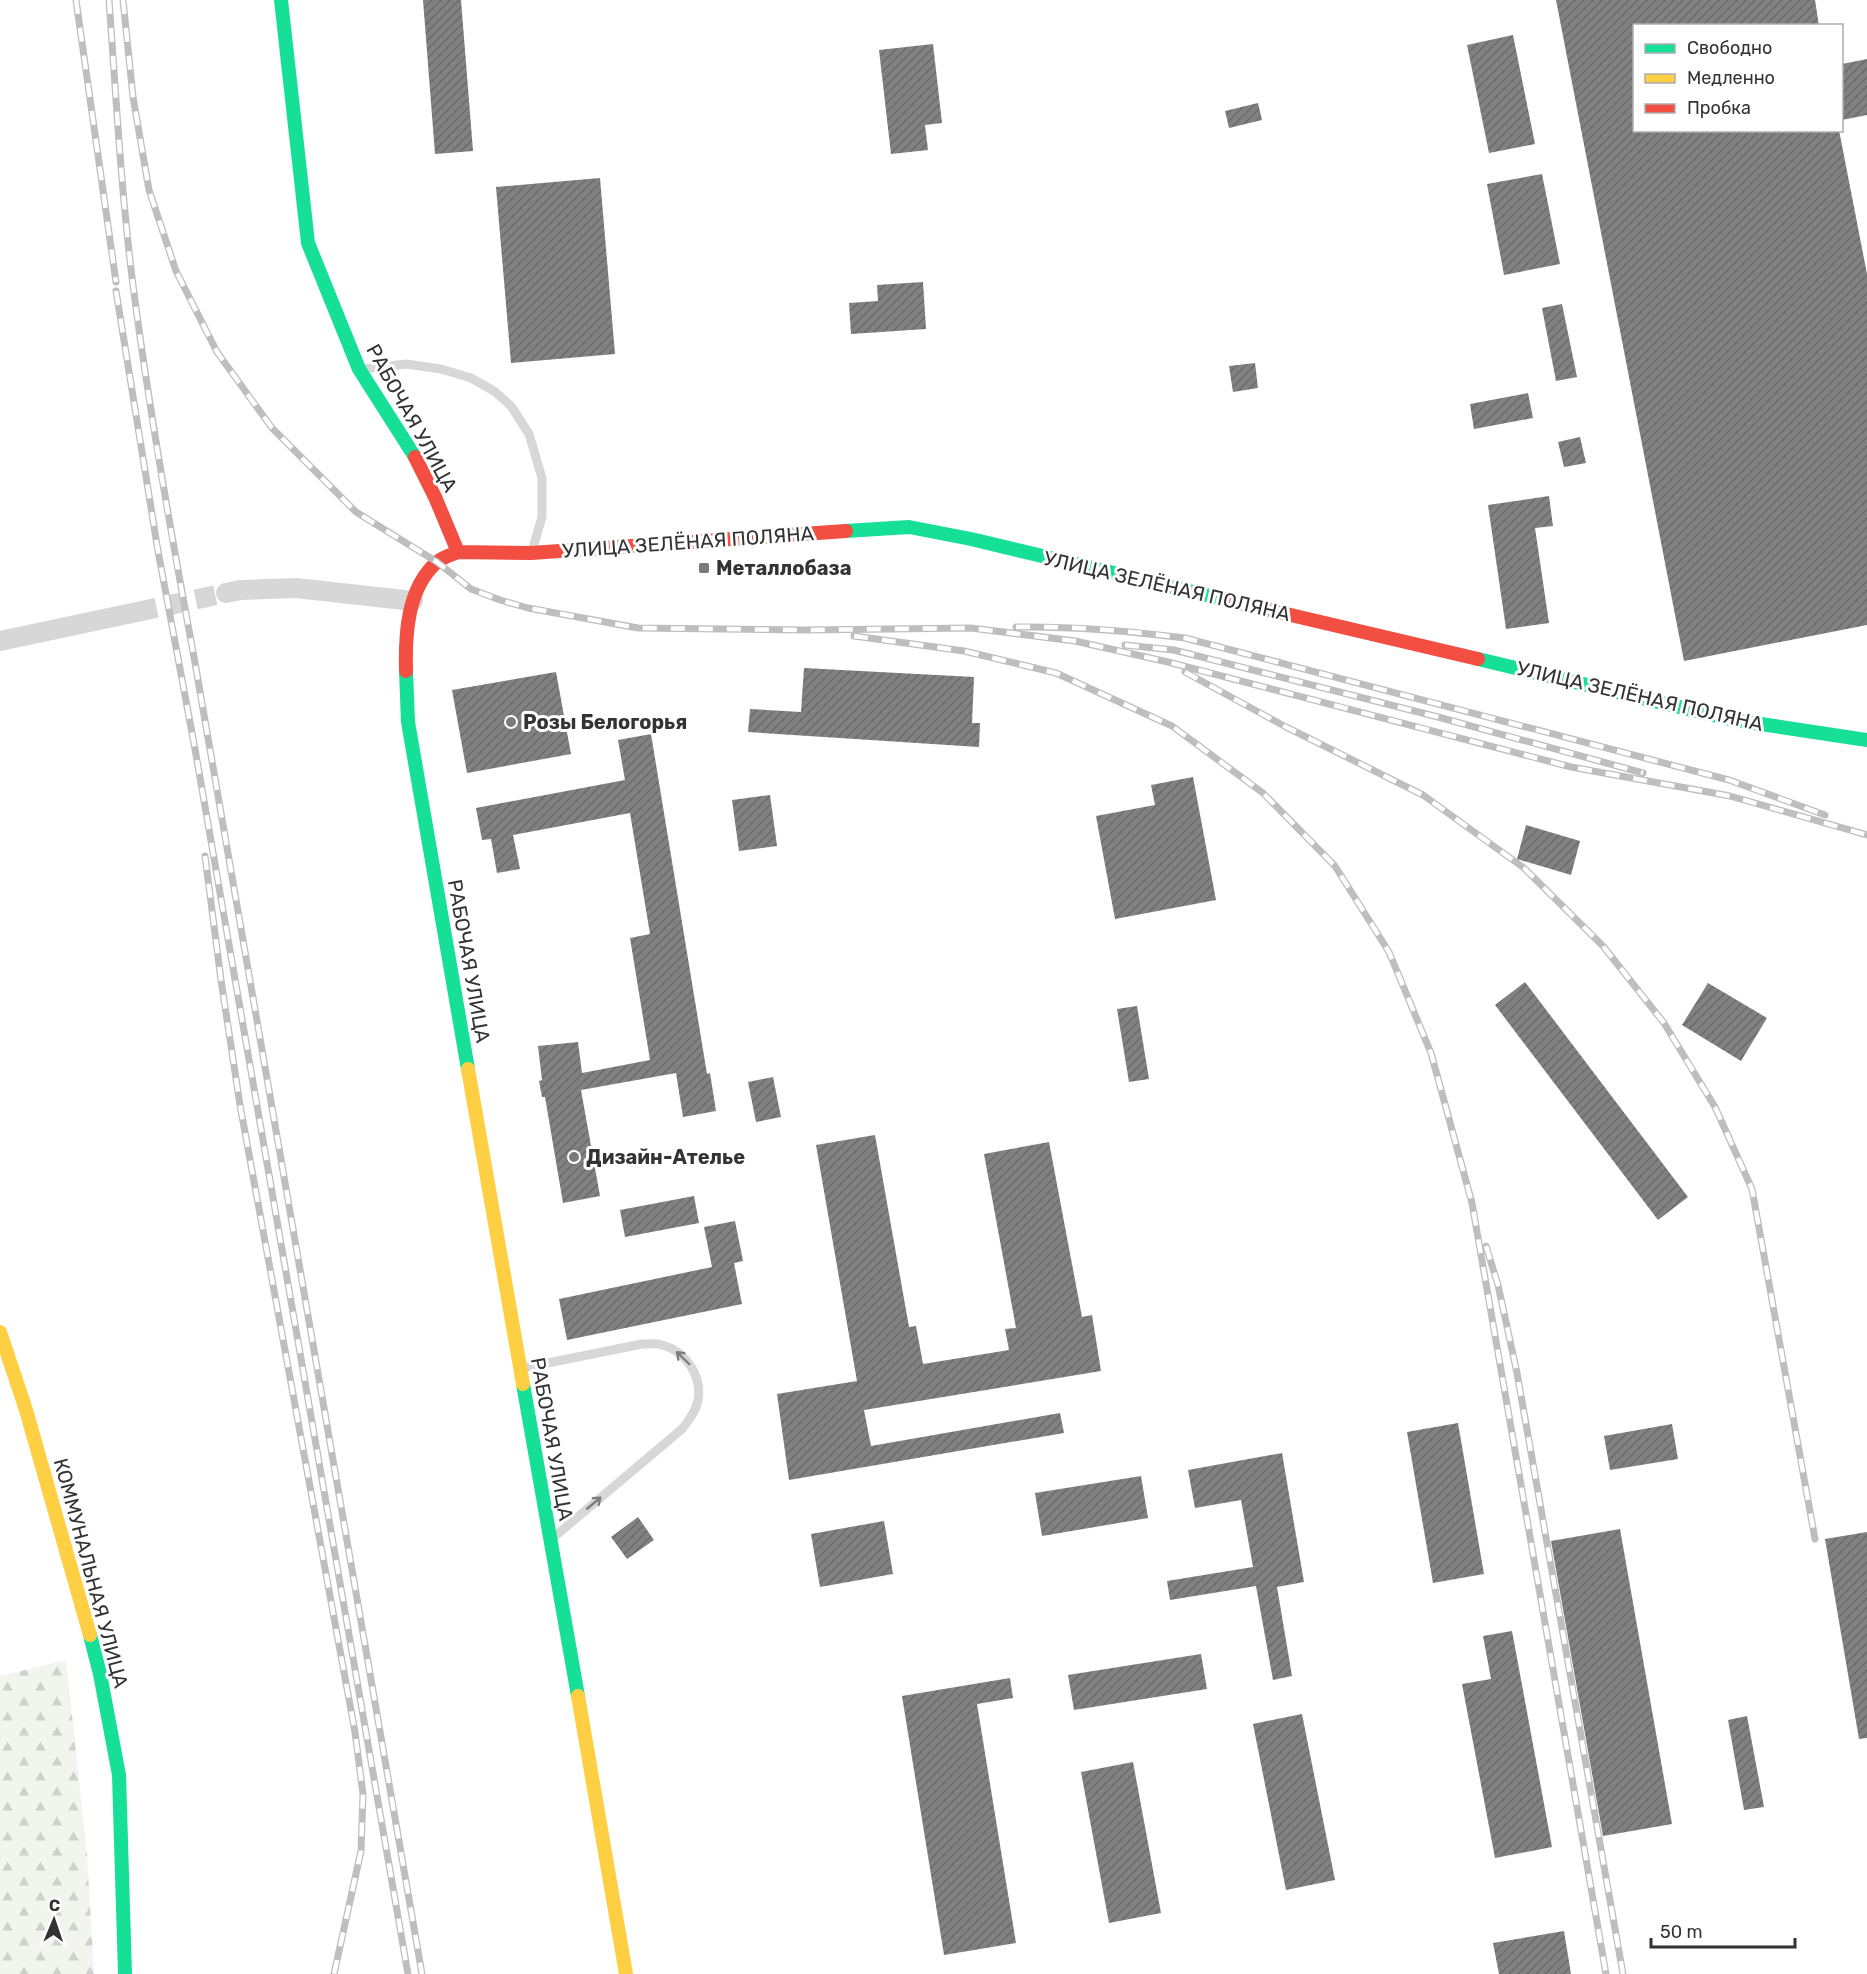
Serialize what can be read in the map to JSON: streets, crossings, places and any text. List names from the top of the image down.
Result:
{
  "streets": {
    "street": ["РАБОЧАЯ УЛИЦА", "УЛИЦА ЗЕЛЁНАЯ ПОЛЯНА", "КОММУНАЛЬНАЯ УЛИЦА"]
  },
  "crossings": [
    ["РАБОЧАЯ УЛИЦА", "УЛИЦА ЗЕЛЁНАЯ ПОЛЯНА"]
  ],
  "places": {
    "transit": ["Металлобаза"],
    "other": ["Розы Белогорья", "Дизайн-Ателье"]
  },
  "legend": ["Свободно", "Медленно", "Пробка"],
  "scale_bar": "50 m",
  "north": "top"
}
